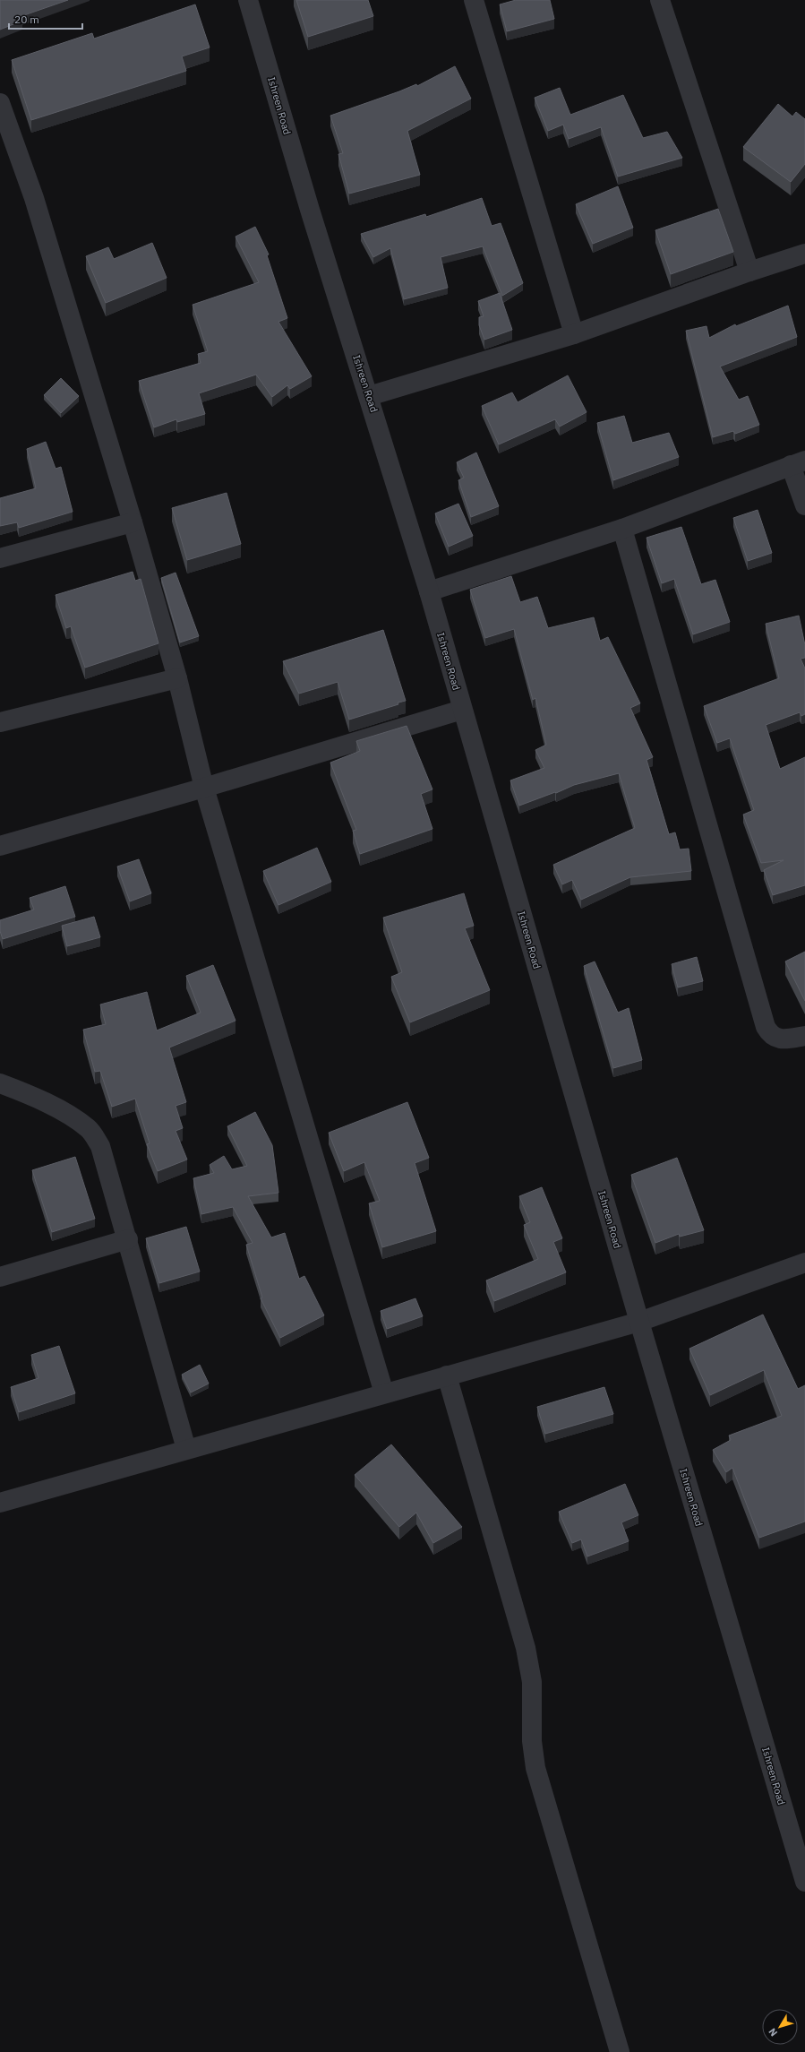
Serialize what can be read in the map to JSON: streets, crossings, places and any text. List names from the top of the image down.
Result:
{
  "streets": {
    "street": ["Ishreen Road"]
  },
  "scale_bar": "20 m",
  "north": "bottom left"
}
